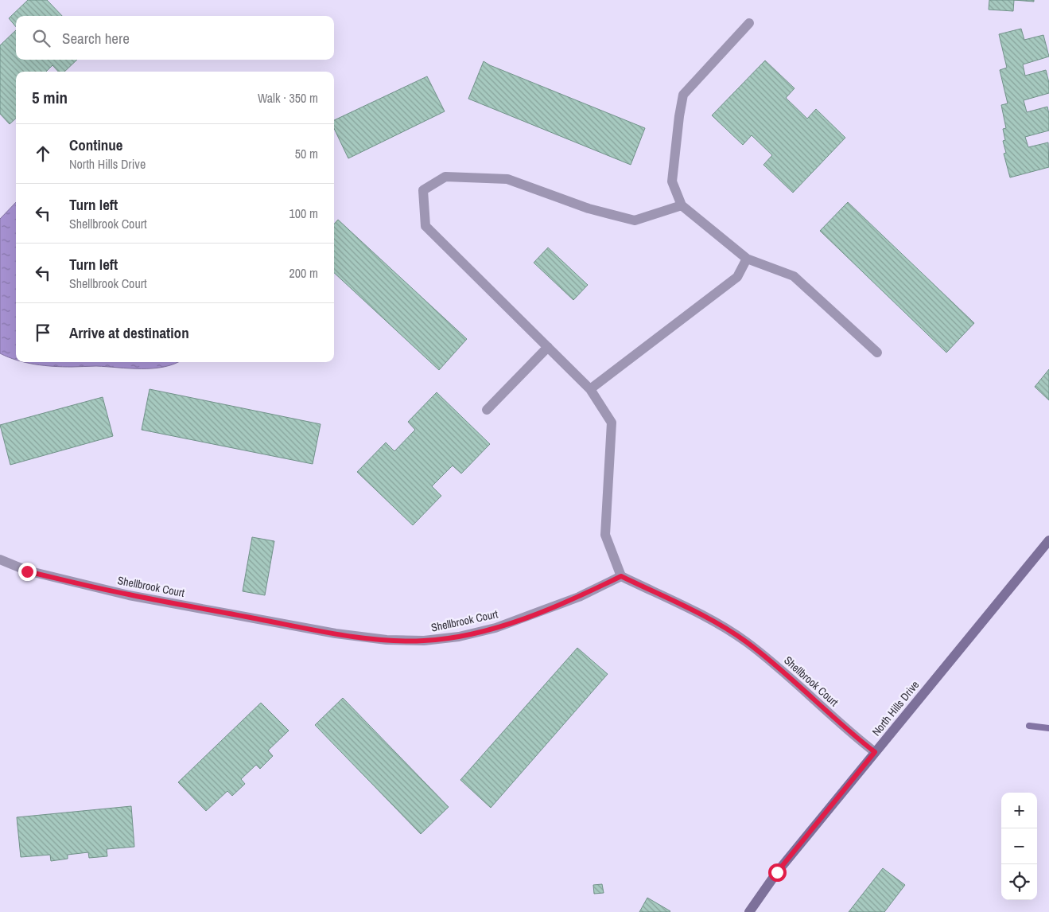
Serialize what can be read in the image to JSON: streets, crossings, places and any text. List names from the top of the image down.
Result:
{
  "streets": {
    "main road": ["North Hills Drive"],
    "street": ["Shellbrook Court"]
  },
  "crossings": [
    ["Shellbrook Court", "North Hills Drive"]
  ],
  "page": {
    "search": "Search here",
    "heading": ["5 min", "Walk · 350 m"],
    "list": [
      ["Continue", "North Hills Drive", "50 m"],
      ["Turn left", "Shellbrook Court", "100 m"],
      ["Turn left", "Shellbrook Court", "200 m"],
      "Arrive at destination"
    ],
    "map_buttons": ["+", "−"]
  }
}
